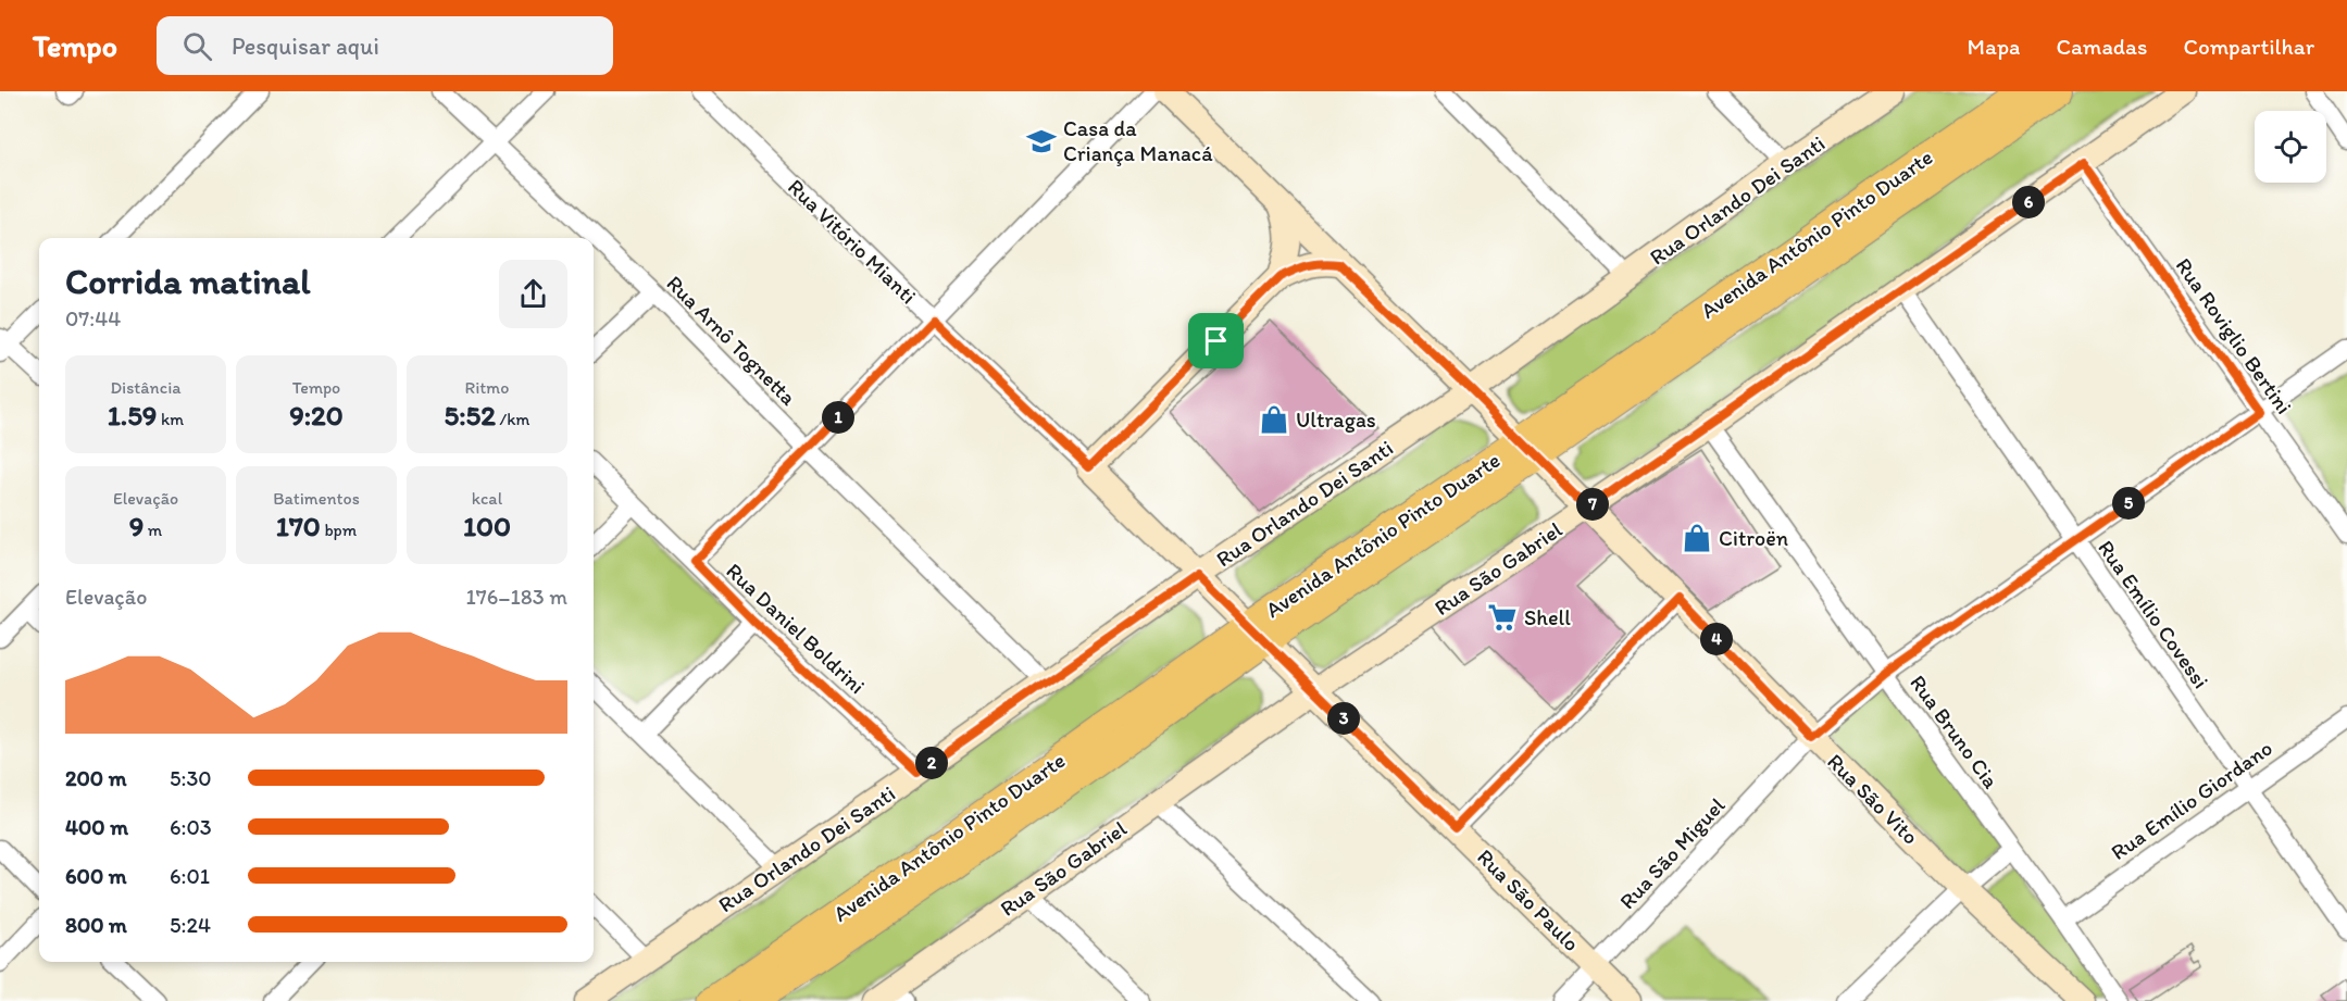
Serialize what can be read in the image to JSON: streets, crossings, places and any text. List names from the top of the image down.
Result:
{
  "streets": {
    "main road": [
      "Rua Orlando Dei Santi",
      "Avenida Antônio Pinto Duarte",
      "Rua Vitório Mianti",
      "Rua São Gabriel",
      "Rua São Vito",
      "Rua São Paulo"
    ],
    "street": [
      "Rua Roviglio Bertini",
      "Rua Arnô Tognetta",
      "Rua Emílio Covessi",
      "Rua Daniel Boldrini",
      "Rua Bruno Cia",
      "Rua Emílio Giordano",
      "Rua São Miguel"
    ]
  },
  "crossings": [
    ["Rua Orlando Dei Santi", "Rua Vitório Mianti"],
    ["Rua Orlando Dei Santi", "Rua Arnô Tognetta"],
    ["Rua Orlando Dei Santi", "Rua Daniel Boldrini"],
    ["Rua Orlando Dei Santi", "Rua São Vito"],
    ["Avenida Antônio Pinto Duarte", "Rua Vitório Mianti"],
    ["Avenida Antônio Pinto Duarte", "Rua São Vito"],
    ["Rua Vitório Mianti", "Rua São Gabriel"],
    ["Rua Vitório Mianti", "Rua São Paulo"],
    ["Rua Roviglio Bertini", "Rua São Gabriel"],
    ["Rua Roviglio Bertini", "Rua São Miguel"],
    ["Rua São Gabriel", "Rua Emílio Covessi"],
    ["Rua São Gabriel", "Rua Bruno Cia"],
    ["Rua São Gabriel", "Rua São Vito"],
    ["Rua São Gabriel", "Rua São Paulo"],
    ["Rua Emílio Covessi", "Rua Emílio Giordano"],
    ["Rua Emílio Covessi", "Rua São Miguel"],
    ["Rua Bruno Cia", "Rua Emílio Giordano"],
    ["Rua Bruno Cia", "Rua São Miguel"],
    ["Rua São Vito", "Rua São Miguel"],
    ["Rua São Miguel", "Rua São Paulo"]
  ],
  "places": {
    "school or university": ["Casa da Criança Manacá"],
    "shop": ["Ultragas", "Citroën"],
    "supermarket": ["Shell"]
  },
  "page": {
    "header": "Tempo",
    "search": "Pesquisar aqui",
    "nav": ["Mapa", "Camadas", "Compartilhar"],
    "pins": [
      "6",
      "1",
      "5",
      "7",
      "4",
      "3",
      "2"
    ],
    "heading": ["Corrida matinal", "07:44"],
    "stats": [
      ["Distância", "1.59 km"],
      ["Tempo", "9:20"],
      ["Ritmo", "5:52 /km"],
      ["Elevação", "9 m"],
      ["Batimentos", "170 bpm"],
      ["kcal", "100"]
    ],
    "chart": ["Elevação", "176–183 m"],
    "list": [
      {
        "name": "200 m",
        "note": "5:30"
      },
      {
        "name": "400 m",
        "note": "6:03"
      },
      {
        "name": "600 m",
        "note": "6:01"
      },
      {
        "name": "800 m",
        "note": "5:24"
      }
    ]
  }
}
